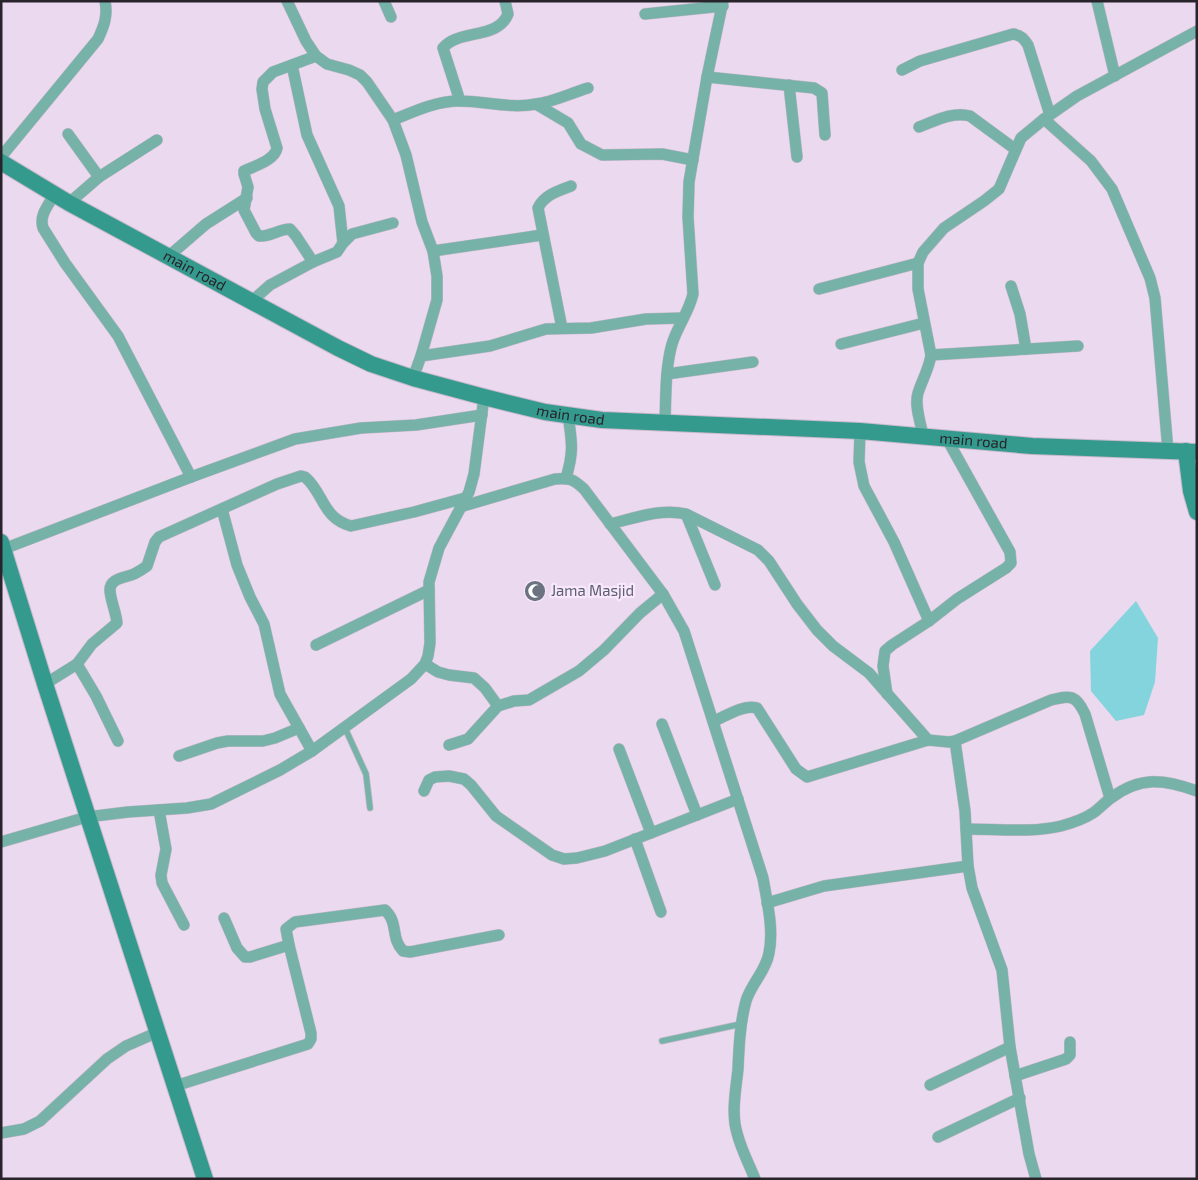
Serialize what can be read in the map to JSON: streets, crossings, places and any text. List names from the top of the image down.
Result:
{
  "streets": {
    "main road": ["main road"]
  },
  "places": {
    "mosque": ["Jama Masjid"]
  }
}
